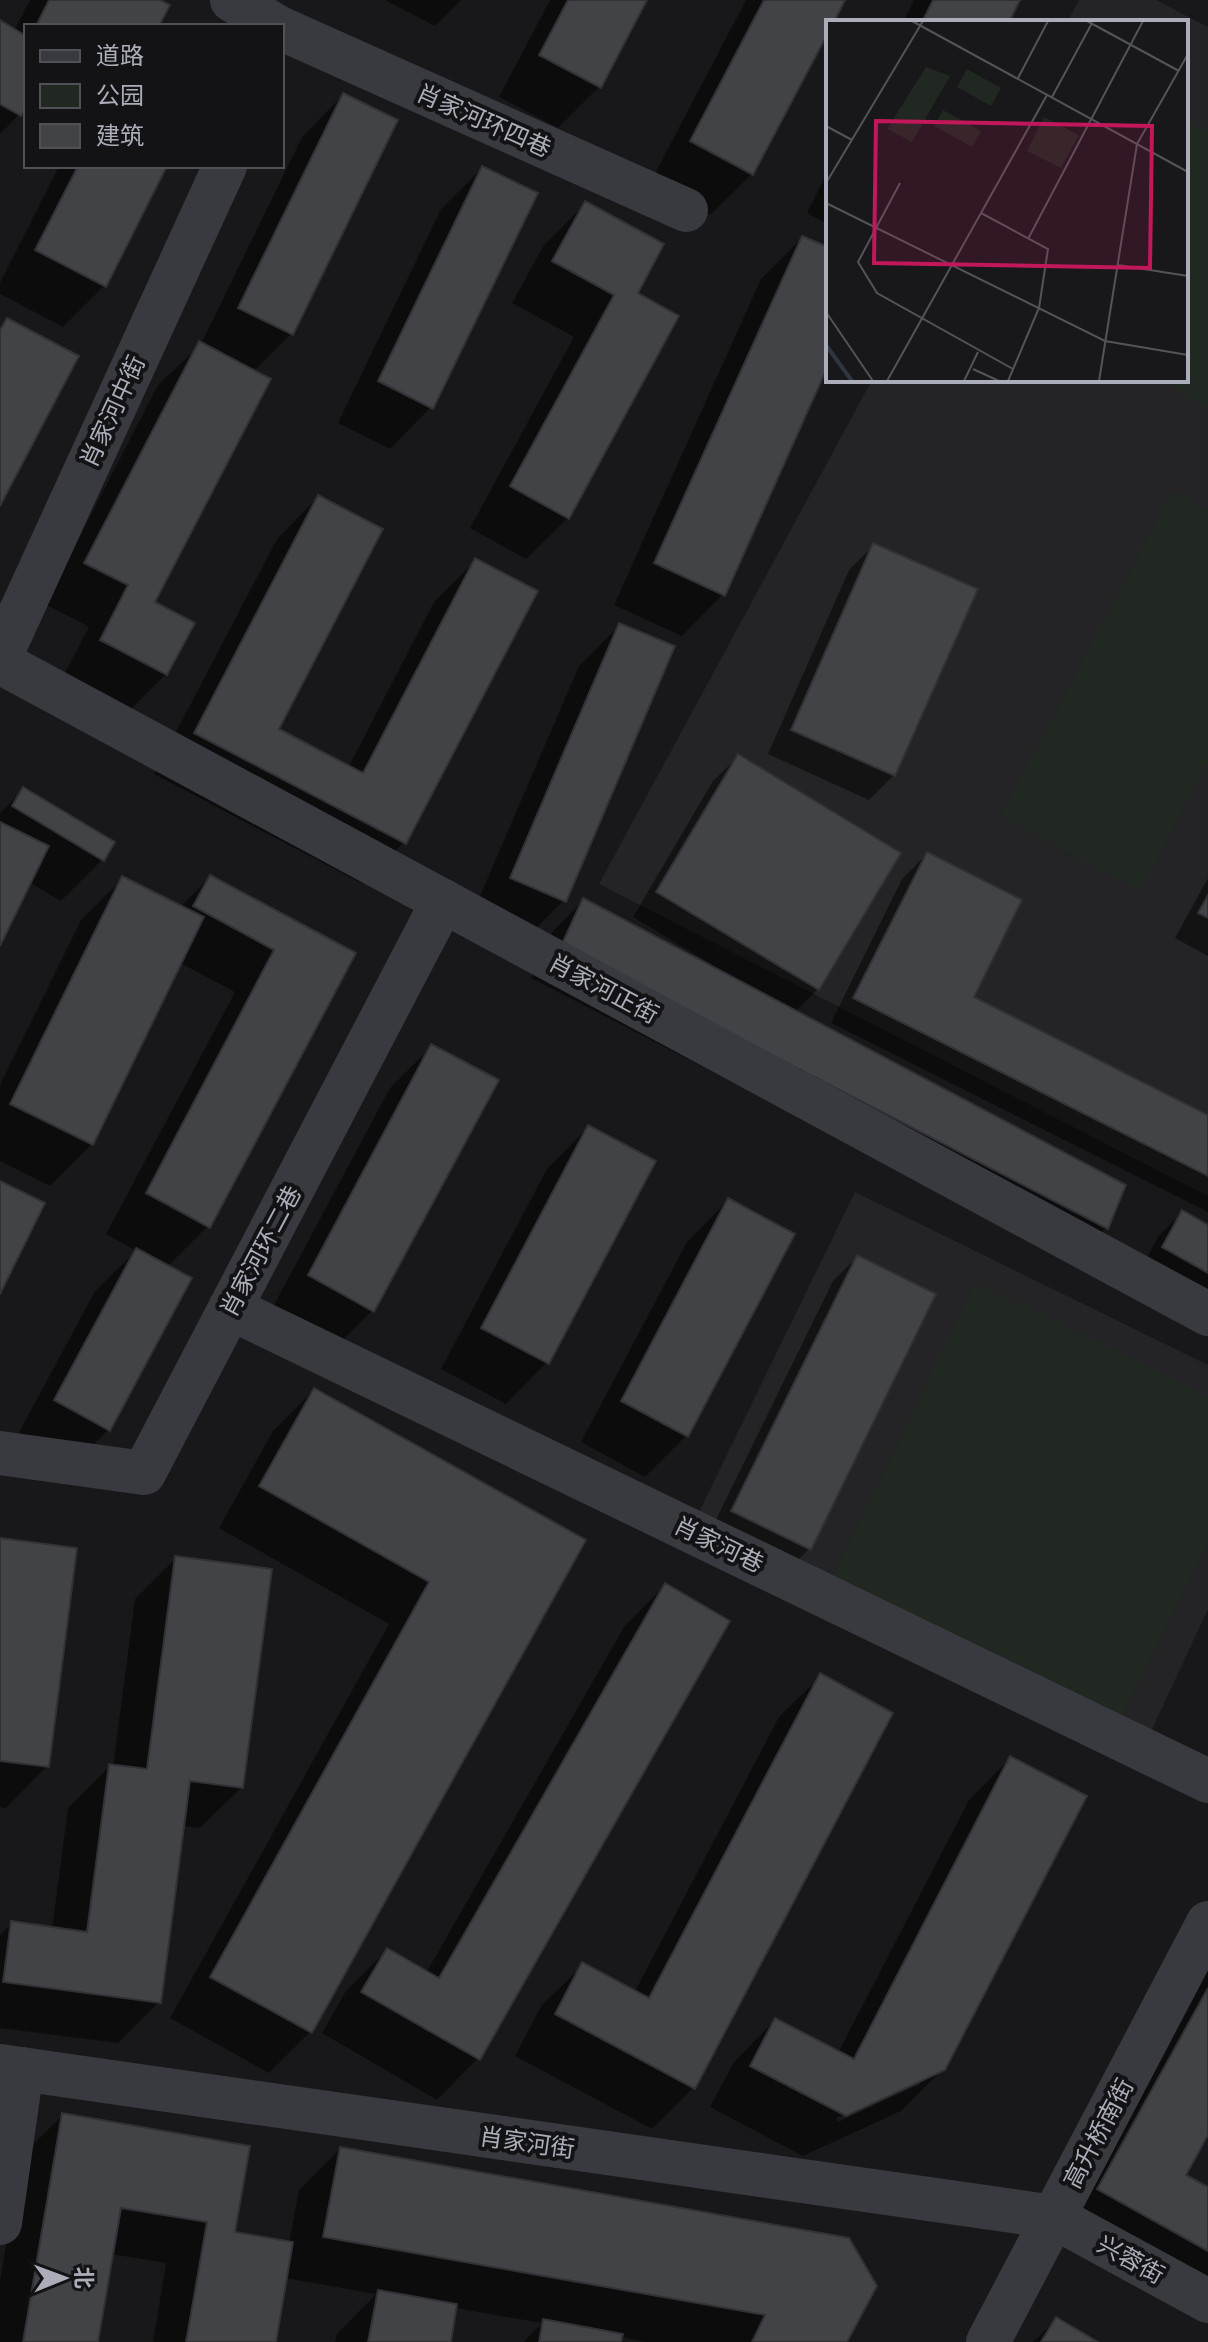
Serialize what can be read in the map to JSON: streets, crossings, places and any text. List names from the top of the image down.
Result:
{
  "streets": {
    "street": [
      "肖家河环四巷",
      "肖家河中街",
      "肖家河正街",
      "肖家河环二巷",
      "肖家河巷",
      "高升桥南街",
      "肖家河街",
      "兴蓉街"
    ]
  },
  "crossings": [
    ["肖家河中街", "肖家河正街"],
    ["肖家河正街", "肖家河环二巷"],
    ["肖家河环二巷", "肖家河巷"],
    ["高升桥南街", "肖家河街"],
    ["高升桥南街", "兴蓉街"],
    ["肖家河街", "兴蓉街"]
  ],
  "legend": ["道路", "公园", "建筑"],
  "north": "right"
}
